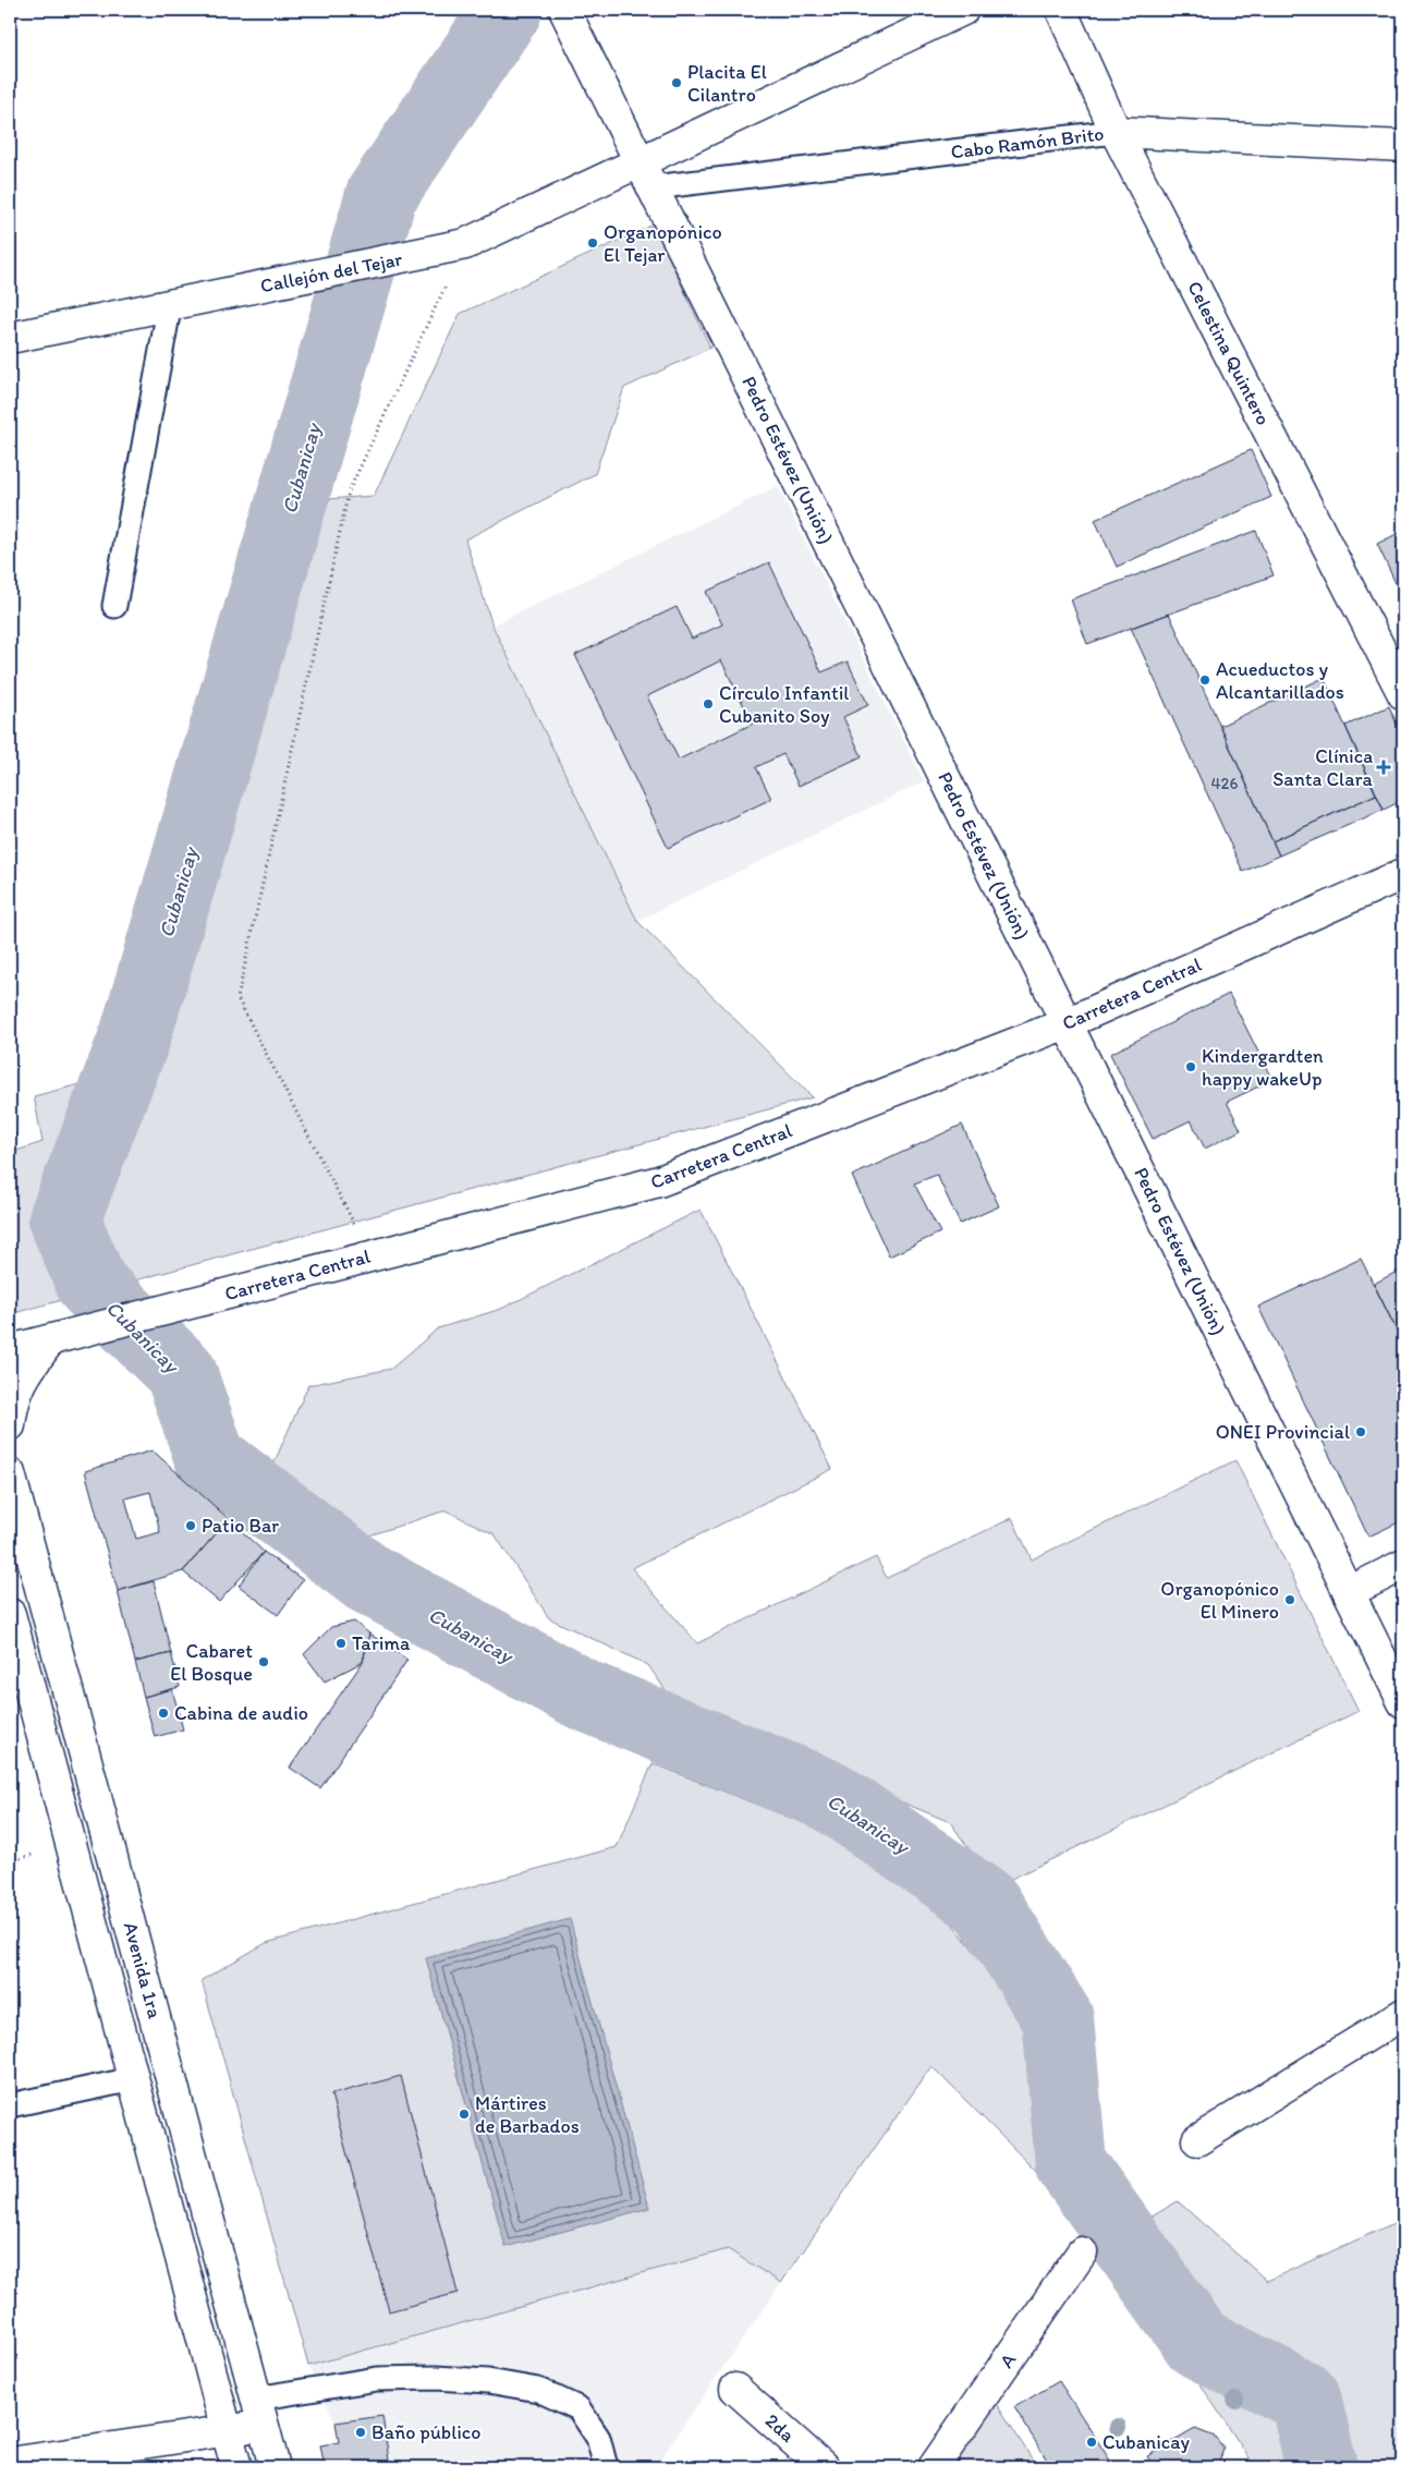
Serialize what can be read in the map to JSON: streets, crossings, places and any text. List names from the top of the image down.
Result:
{
  "streets": {
    "street": [
      "Cabo Ramón Brito",
      "Callejón del Tejar",
      "Celestina Quintero",
      "Pedro Estévez (Unión)",
      "Carretera Central",
      "Avenida 1ra",
      "A",
      "2da"
    ]
  },
  "crossings": [
    ["Cabo Ramón Brito", "Celestina Quintero"],
    ["Cabo Ramón Brito", "Pedro Estévez (Unión)"],
    ["Callejón del Tejar", "Pedro Estévez (Unión)"],
    ["Pedro Estévez (Unión)", "Carretera Central"]
  ],
  "water": ["Cubanicay"],
  "places": {
    "other": [
      "Placita El Cilantro",
      "Organopónico El Tejar",
      "Acueductos y Alcantarillados",
      "Círculo Infantil Cubanito Soy",
      "Kindergardten happy wakeUp",
      "ONEI Provincial",
      "Patio Bar",
      "Organopónico El Minero",
      "Tarima",
      "Cabaret El Bosque",
      "Cabina de audio",
      "Mártires de Barbados",
      "Baño público",
      "Cubanicay"
    ],
    "health": ["Clínica Santa Clara"]
  },
  "house_numbers": ["426"]
}
